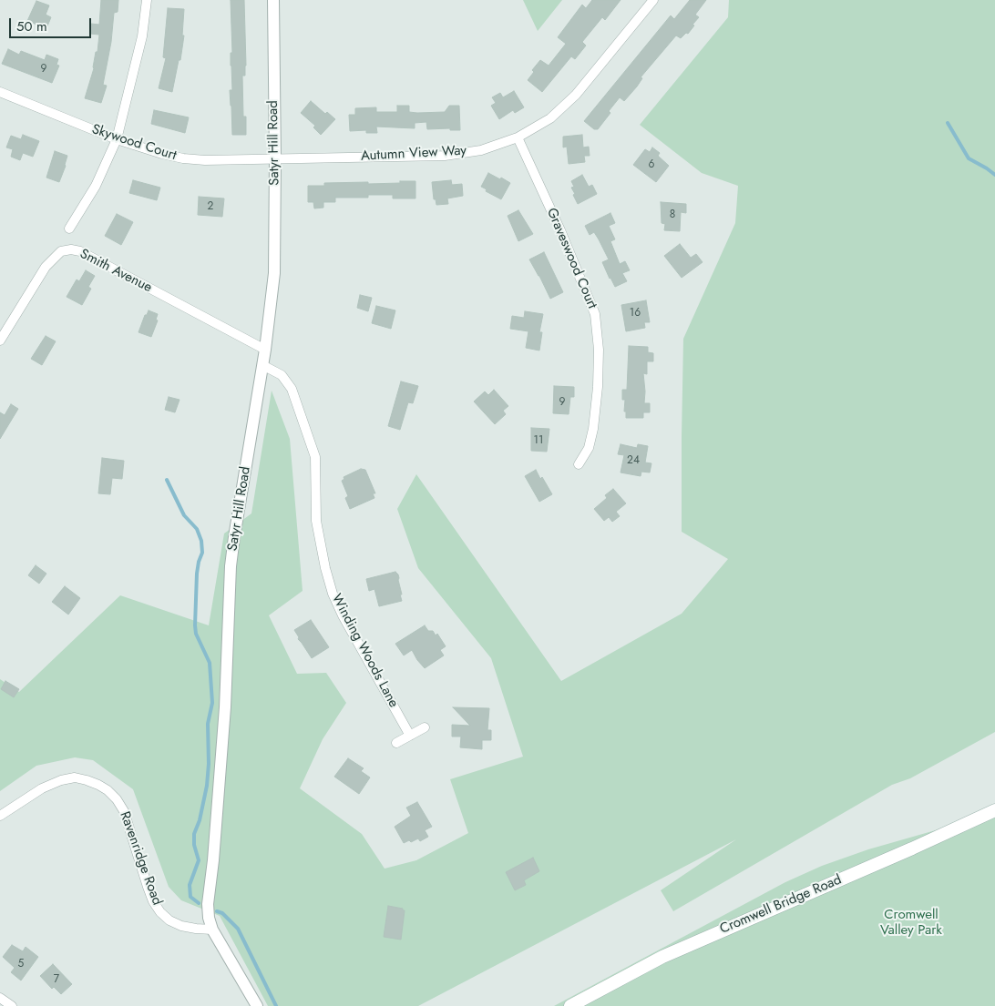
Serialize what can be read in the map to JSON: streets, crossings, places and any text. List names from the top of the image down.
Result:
{
  "streets": {
    "main road": ["Cromwell Bridge Road"],
    "street": [
      "Skywood Court",
      "Satyr Hill Road",
      "Autumn View Way",
      "Graveswood Court",
      "Smith Avenue",
      "Winding Woods Lane",
      "Ravenridge Road"
    ]
  },
  "crossings": [
    ["Skywood Court", "Satyr Hill Road"],
    ["Skywood Court", "Autumn View Way"],
    ["Satyr Hill Road", "Autumn View Way"],
    ["Satyr Hill Road", "Smith Avenue"],
    ["Satyr Hill Road", "Winding Woods Lane"],
    ["Satyr Hill Road", "Ravenridge Road"],
    ["Autumn View Way", "Graveswood Court"]
  ],
  "parks": ["Cromwell Valley Park"],
  "house_numbers": [
    "9",
    "6",
    "2",
    "8",
    "16",
    "9",
    "11",
    "24",
    "5",
    "7"
  ],
  "scale_bar": "50 m"
}
